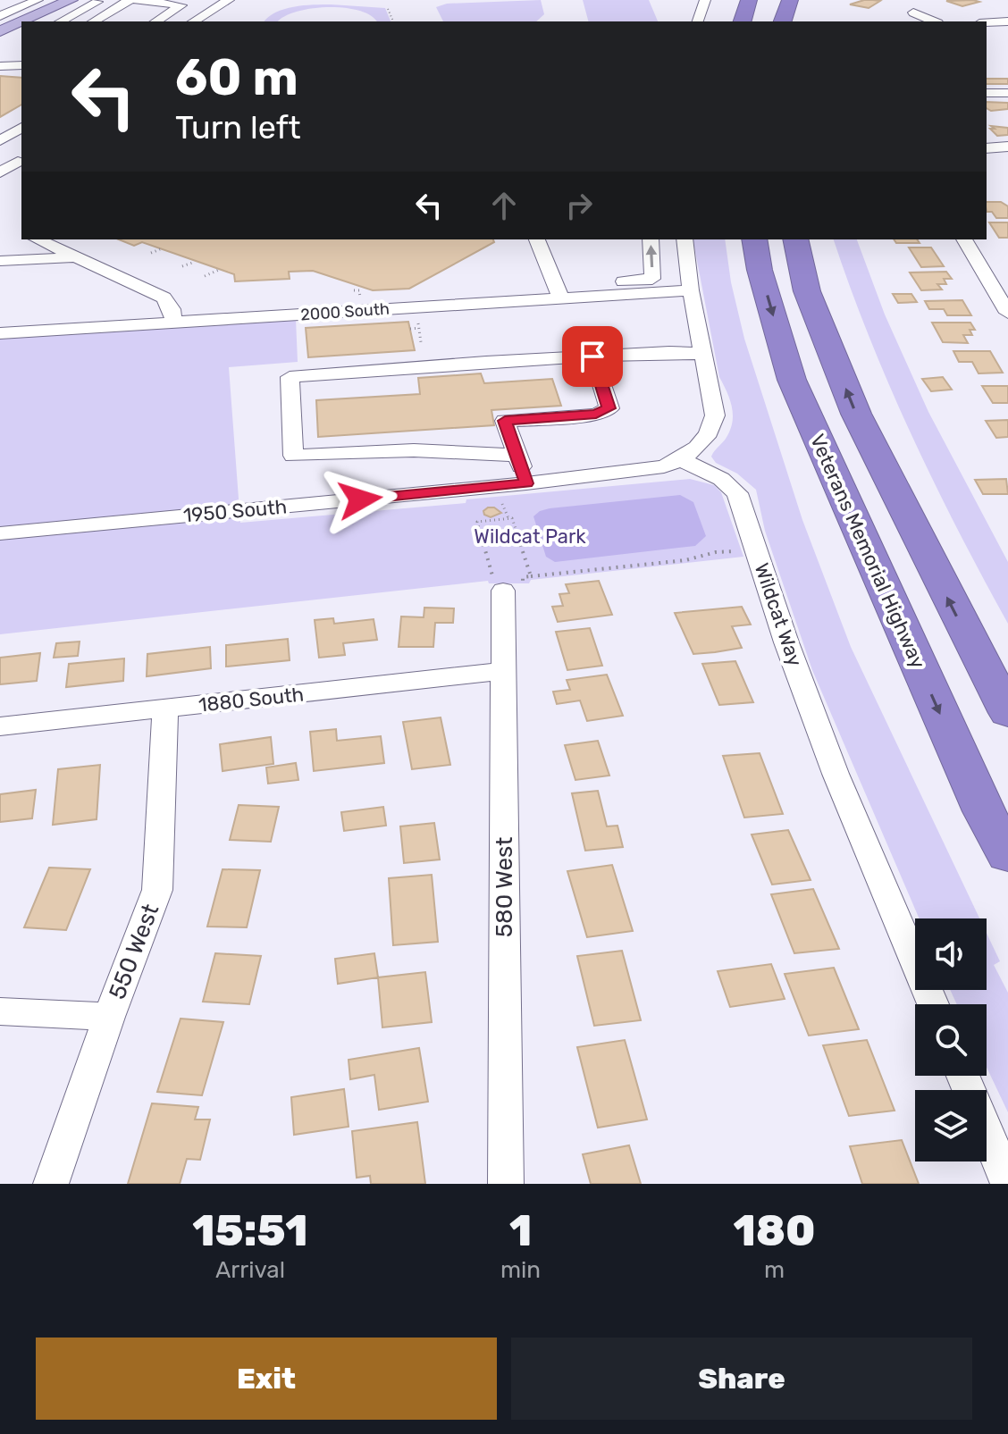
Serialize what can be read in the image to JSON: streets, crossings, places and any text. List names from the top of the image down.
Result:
{
  "streets": {
    "highway": ["Veterans Memorial Highway"],
    "street": [
      "2000 South",
      "1950 South",
      "Wildcat Way",
      "1880 South",
      "580 West",
      "550 West"
    ]
  },
  "crossings": [
    ["1950 South", "Wildcat Way"],
    ["1880 South", "580 West"],
    ["1880 South", "550 West"]
  ],
  "parks": ["Wildcat Park"],
  "page": {
    "turn": ["60 m", "Turn left"],
    "eta": [
      "15:51",
      "Arrival",
      "1",
      "min",
      "180",
      "m"
    ],
    "buttons": ["Exit", "Share"]
  }
}
